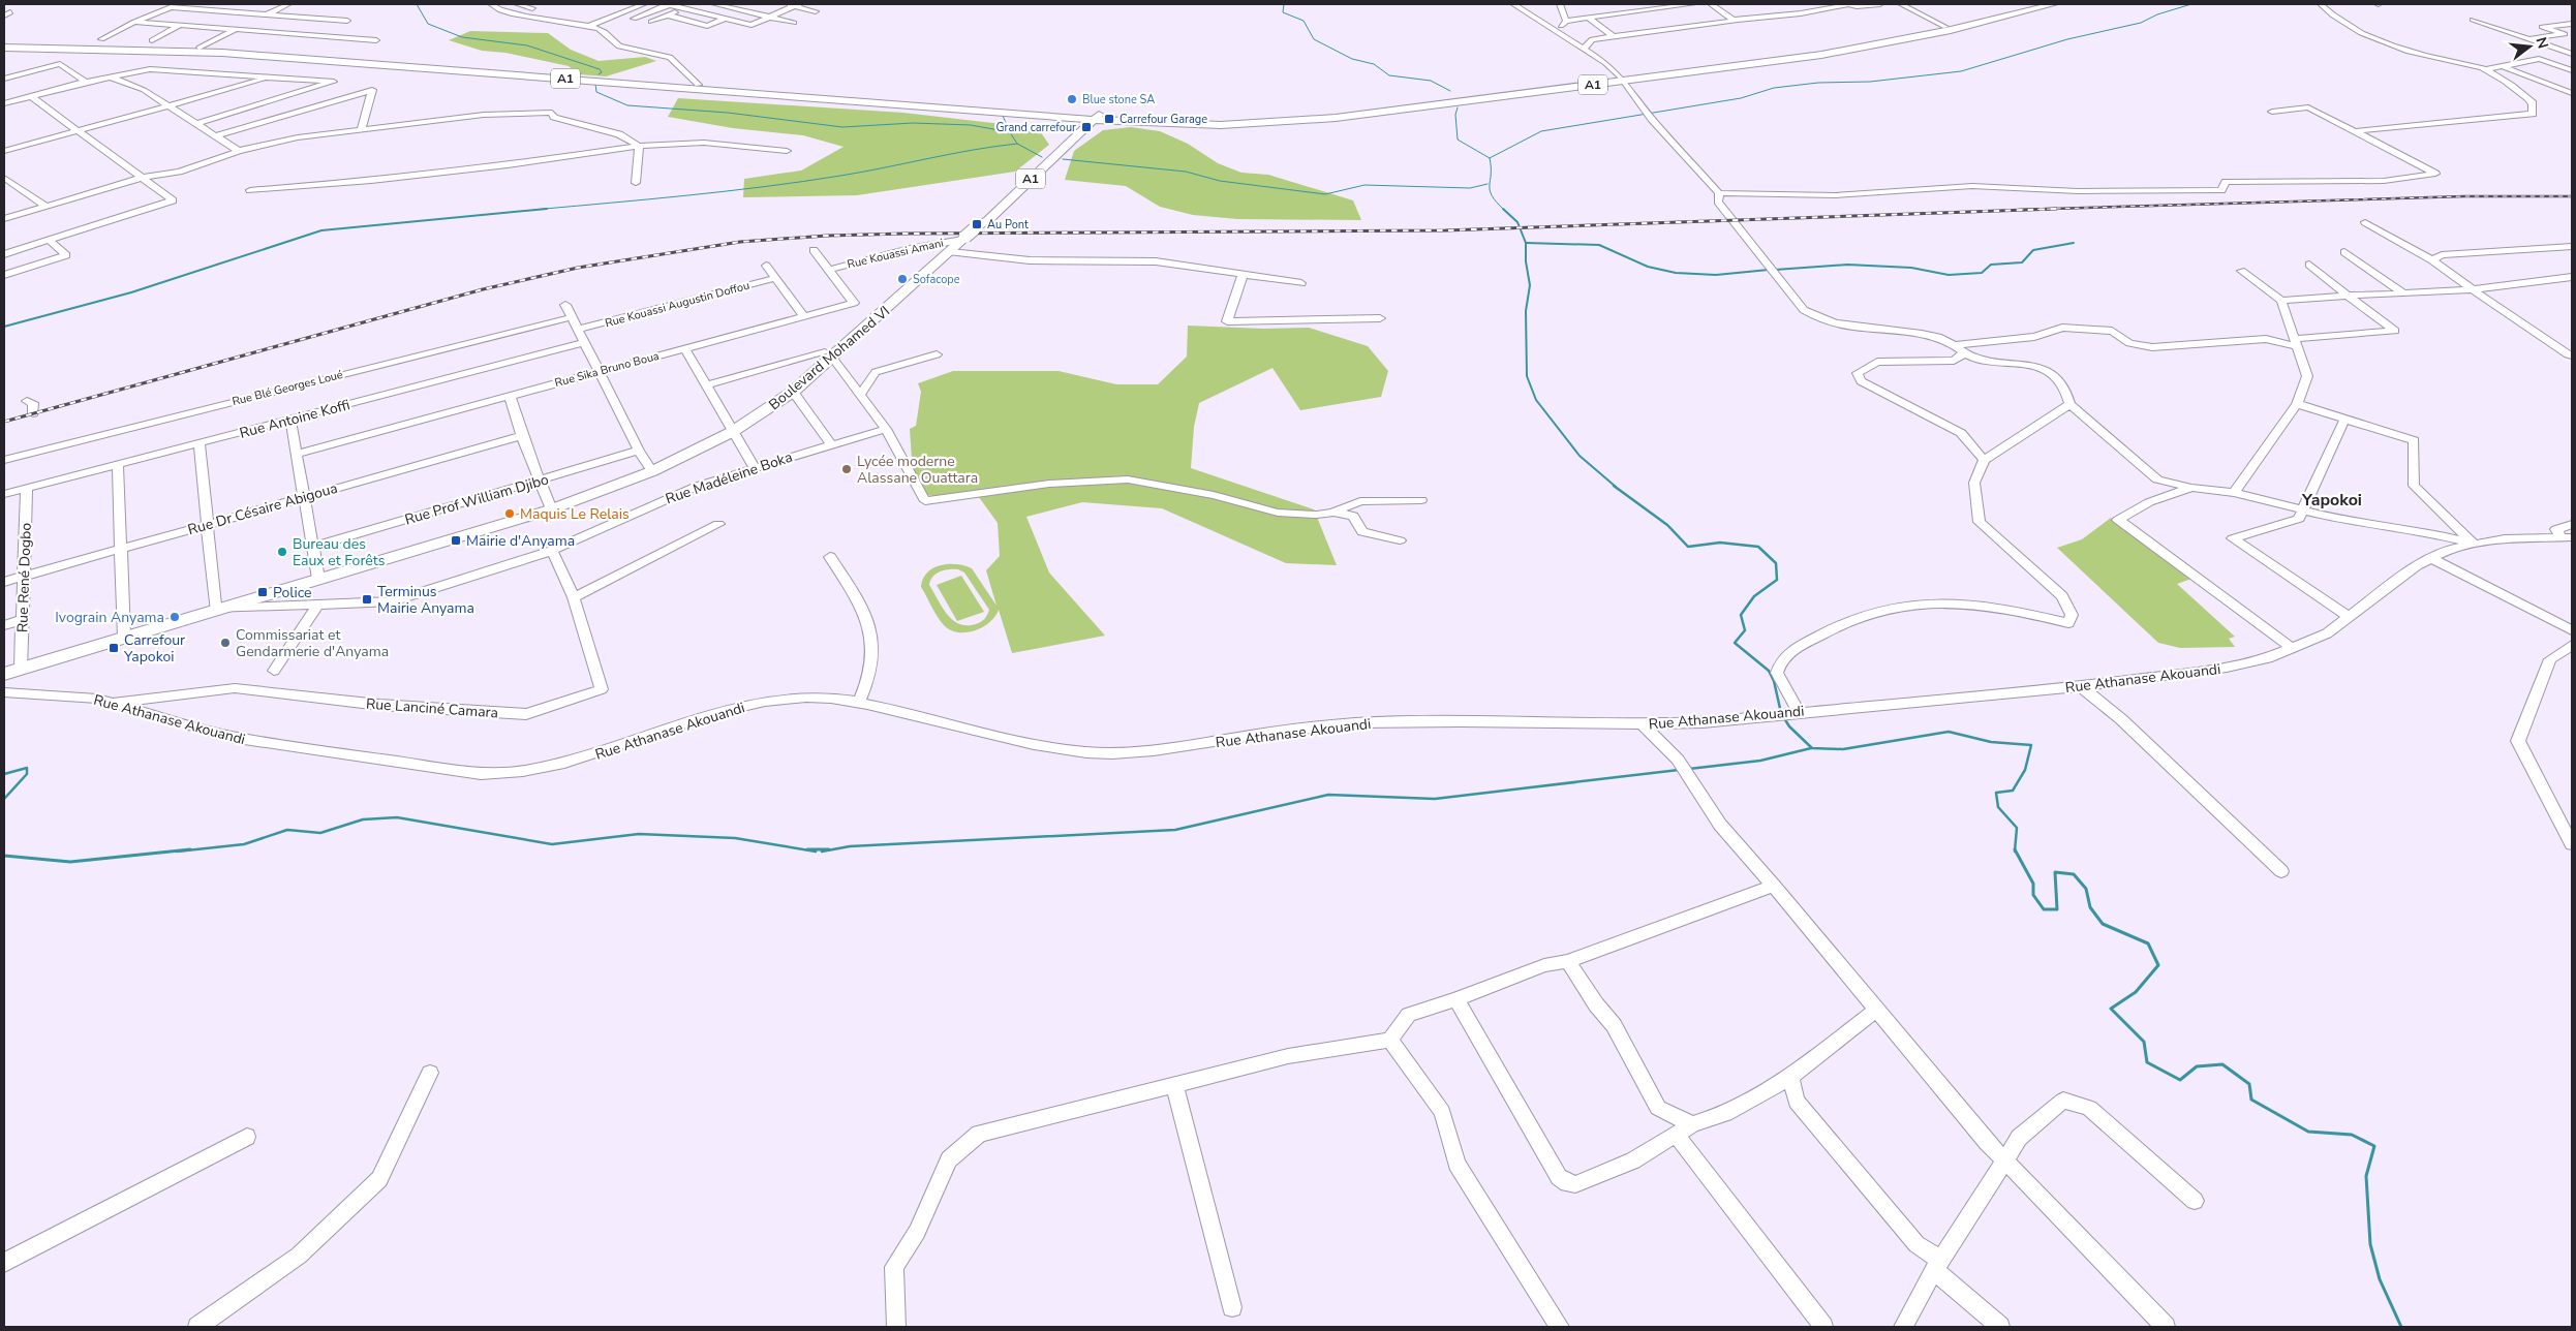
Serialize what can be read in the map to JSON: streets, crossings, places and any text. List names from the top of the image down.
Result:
{
  "streets": {
    "main road": ["A1", "Boulevard Mohamed VI"],
    "street": [
      "Rue Kouassi Amani",
      "Rue Kouassi Augustin Doffou",
      "Rue Sika Bruno Boua",
      "Rue Blé Georges Loué",
      "Rue Antoine Koffi",
      "Rue Madéleine Boka",
      "Rue Prof William Djibo",
      "Rue Dr Césaire Abigoua",
      "Rue René Dogbo",
      "Rue Athanase Akouandi",
      "Rue Lanciné Camara"
    ]
  },
  "crossings": [
    ["A1", "Boulevard Mohamed VI"],
    ["Rue Kouassi Amani", "Boulevard Mohamed VI"],
    ["Rue Kouassi Amani", "Rue Sika Bruno Boua"],
    ["Boulevard Mohamed VI", "Rue Madéleine Boka"],
    ["Boulevard Mohamed VI", "Rue René Dogbo"],
    ["Rue Antoine Koffi", "Rue René Dogbo"],
    ["Rue Madéleine Boka", "Rue Lanciné Camara"],
    ["Rue Dr Césaire Abigoua", "Rue René Dogbo"],
    ["Rue Athanase Akouandi", "Rue Lanciné Camara"]
  ],
  "districts": ["Yapokoi"],
  "places": {
    "other": [
      "Blue stone SA",
      "Sofacope",
      "Lycée moderne Alassane Ouattara",
      "Maquis Le Relais",
      "Bureau des Eaux et Forêts",
      "Ivograin Anyama",
      "Commissariat et Gendarmerie d'Anyama"
    ],
    "transit": [
      "Carrefour Garage",
      "Grand carrefour",
      "Au Pont",
      "Mairie d'Anyama",
      "Police",
      "Terminus Mairie Anyama",
      "Carrefour Yapokoi"
    ]
  },
  "north": "right"
}
